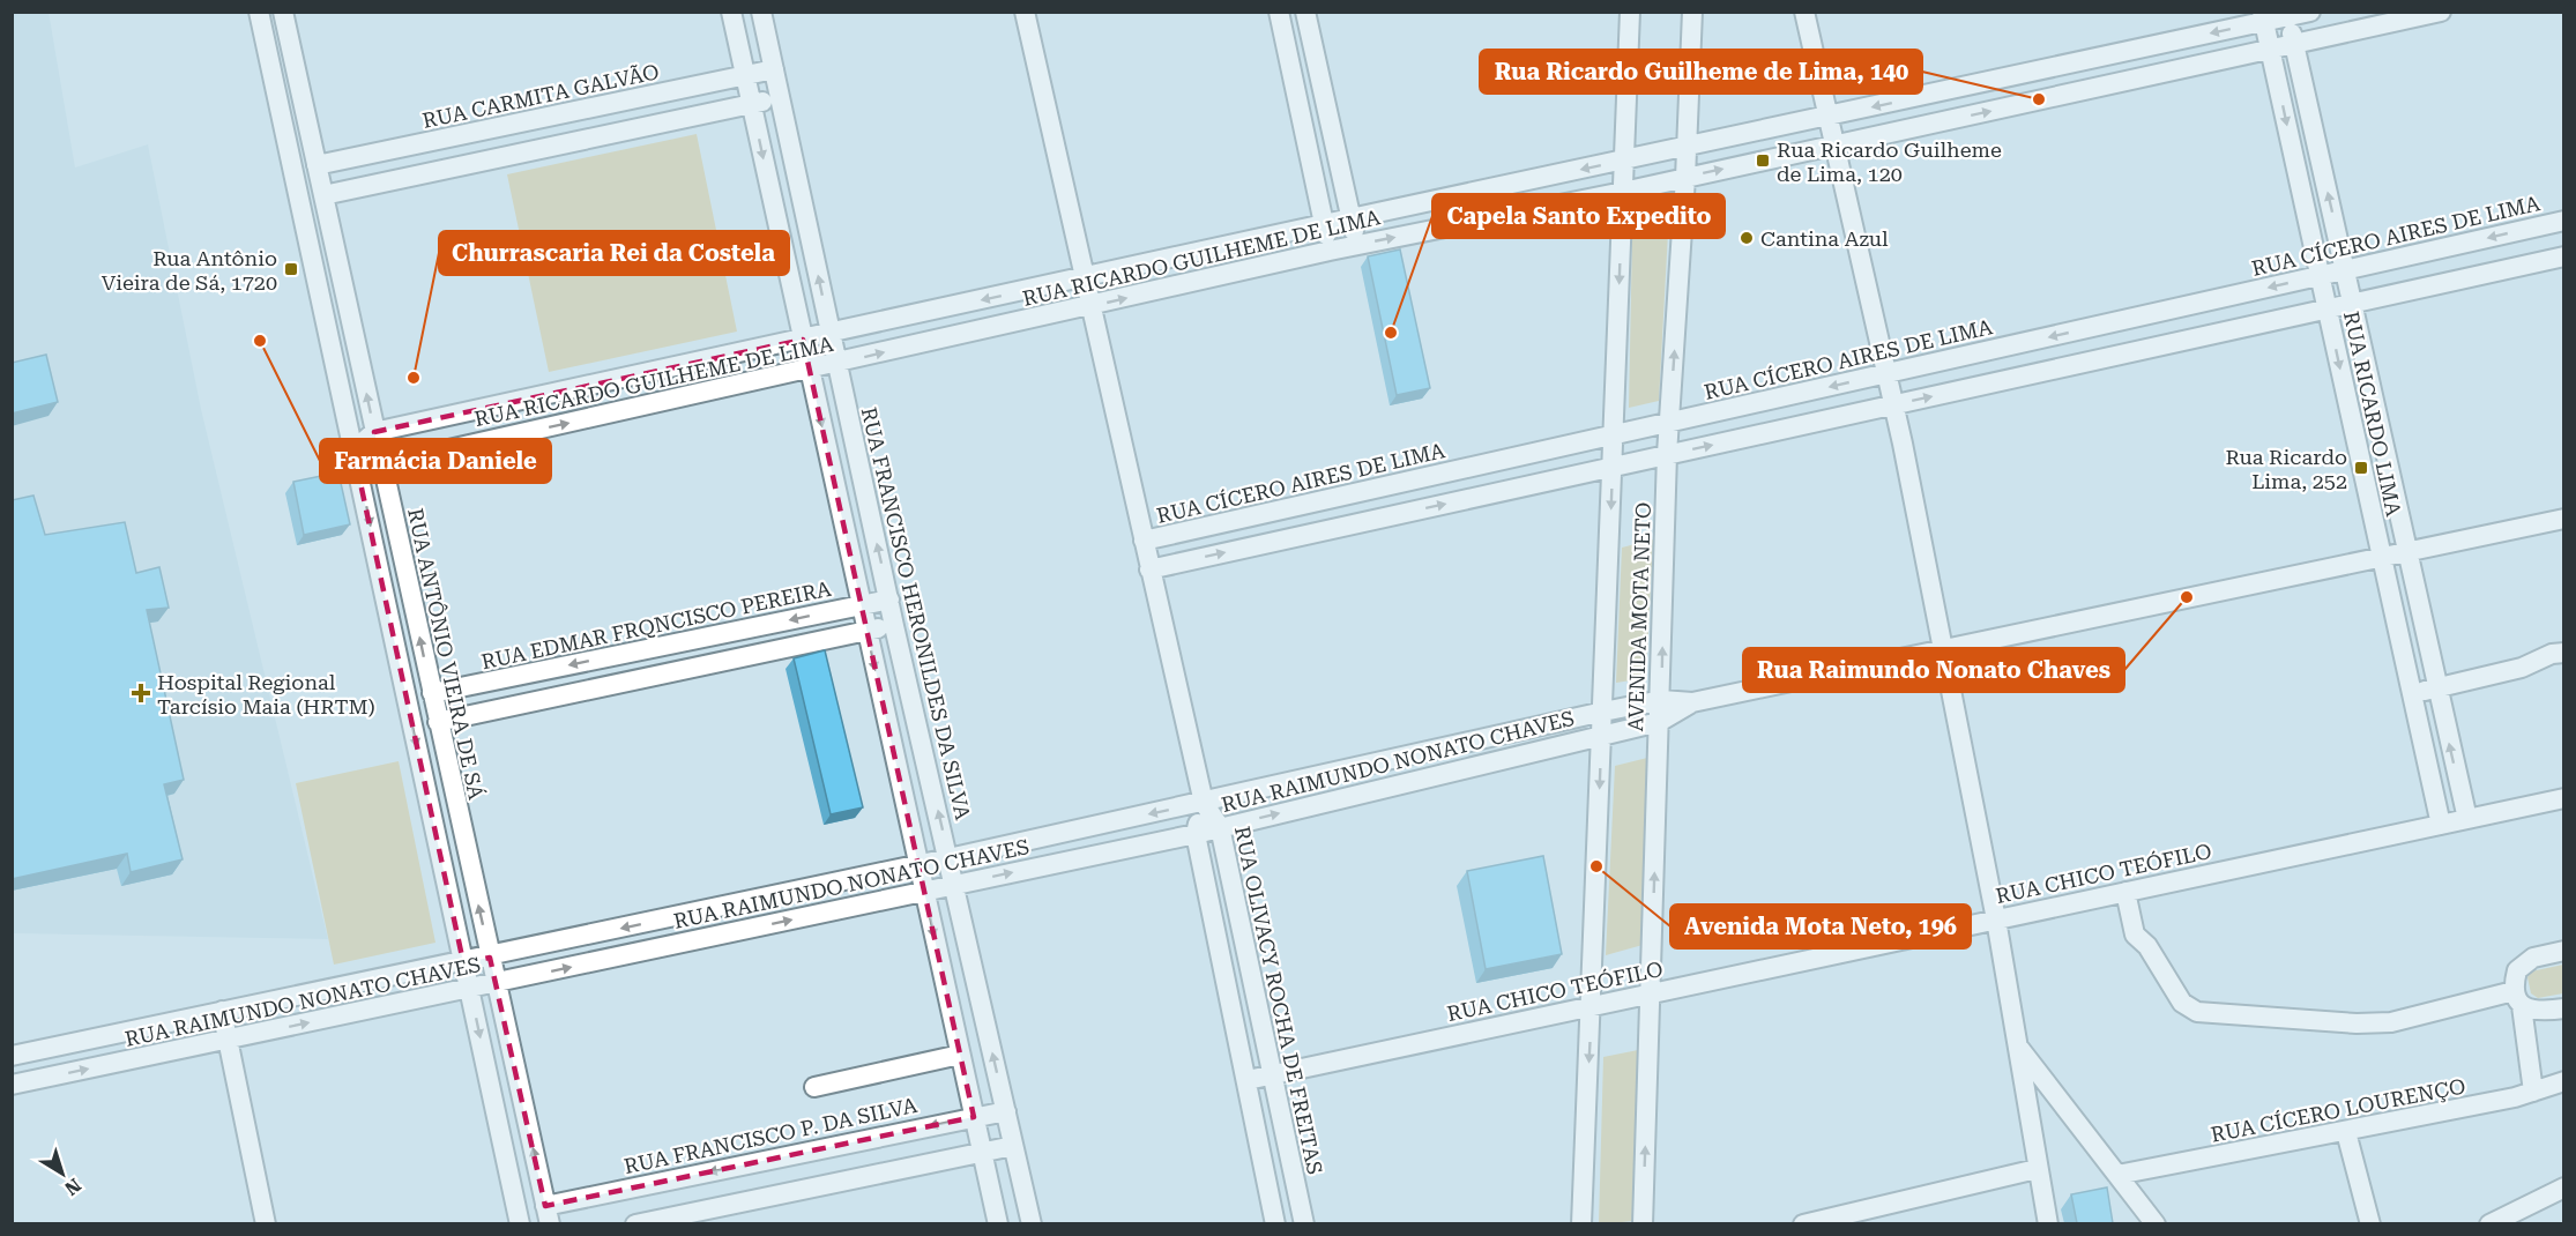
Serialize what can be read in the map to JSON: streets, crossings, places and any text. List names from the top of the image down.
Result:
{
  "streets": {
    "street": [
      "RUA CARMITA GALVÃO",
      "RUA CÍCERO AIRES DE LIMA",
      "RUA RICARDO GUILHEME DE LIMA",
      "RUA RICARDO LIMA",
      "RUA FRANCISCO HERONILDES DA SILVA",
      "AVENIDA MOTA NETO",
      "RUA EDMAR FRQNCISCO PEREIRA",
      "RUA ANTÔNIO VIEIRA DE SÁ",
      "RUA RAIMUNDO NONATO CHAVES",
      "RUA CHICO TEÓFILO",
      "RUA OLIVACY ROCHA DE FREITAS",
      "RUA CÍCERO LOURENÇO",
      "RUA FRANCISCO P. DA SILVA"
    ]
  },
  "crossings": [
    ["RUA CARMITA GALVÃO", "RUA FRANCISCO HERONILDES DA SILVA"],
    ["RUA CARMITA GALVÃO", "RUA ANTÔNIO VIEIRA DE SÁ"],
    ["RUA CÍCERO AIRES DE LIMA", "RUA RICARDO LIMA"],
    ["RUA CÍCERO AIRES DE LIMA", "AVENIDA MOTA NETO"],
    ["RUA RICARDO GUILHEME DE LIMA", "RUA RICARDO LIMA"],
    ["RUA RICARDO GUILHEME DE LIMA", "RUA FRANCISCO HERONILDES DA SILVA"],
    ["RUA RICARDO GUILHEME DE LIMA", "AVENIDA MOTA NETO"],
    ["RUA RICARDO GUILHEME DE LIMA", "RUA ANTÔNIO VIEIRA DE SÁ"],
    ["RUA RICARDO LIMA", "RUA RAIMUNDO NONATO CHAVES"],
    ["RUA RICARDO LIMA", "RUA CHICO TEÓFILO"],
    ["RUA FRANCISCO HERONILDES DA SILVA", "RUA EDMAR FRQNCISCO PEREIRA"],
    ["RUA FRANCISCO HERONILDES DA SILVA", "RUA RAIMUNDO NONATO CHAVES"],
    ["RUA FRANCISCO HERONILDES DA SILVA", "RUA FRANCISCO P. DA SILVA"],
    ["AVENIDA MOTA NETO", "RUA RAIMUNDO NONATO CHAVES"],
    ["AVENIDA MOTA NETO", "RUA CHICO TEÓFILO"],
    ["RUA EDMAR FRQNCISCO PEREIRA", "RUA ANTÔNIO VIEIRA DE SÁ"],
    ["RUA ANTÔNIO VIEIRA DE SÁ", "RUA RAIMUNDO NONATO CHAVES"],
    ["RUA ANTÔNIO VIEIRA DE SÁ", "RUA FRANCISCO P. DA SILVA"],
    ["RUA RAIMUNDO NONATO CHAVES", "RUA OLIVACY ROCHA DE FREITAS"],
    ["RUA CHICO TEÓFILO", "RUA OLIVACY ROCHA DE FREITAS"]
  ],
  "places": {
    "other": [
      "Rua Ricardo Guilheme de Lima, 140",
      "Cantina Azul",
      "Capela Santo Expedito",
      "Farmácia Daniele",
      "Churrascaria Rei da Costela",
      "Rua Raimundo Nonato Chaves",
      "Avenida Mota Neto, 196"
    ],
    "transit": ["Rua Ricardo Guilheme de Lima, 120", "Rua Antônio Vieira de Sá, 1720", "Rua Ricardo Lima, 252"],
    "health": ["Hospital Regional Tarcísio Maia (HRTM)"]
  },
  "north": "bottom right"
}
